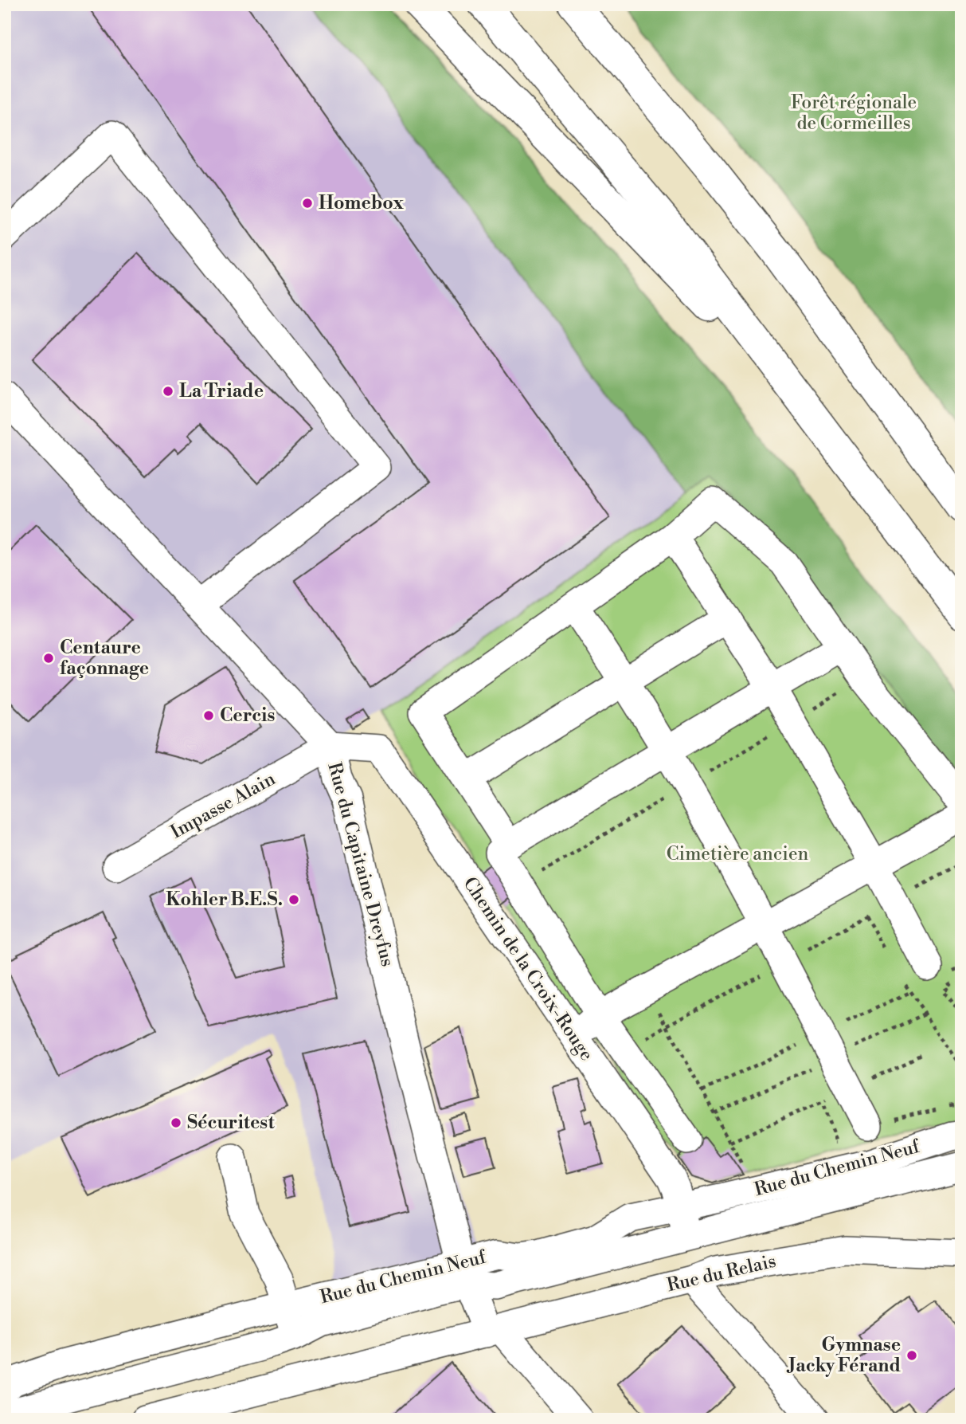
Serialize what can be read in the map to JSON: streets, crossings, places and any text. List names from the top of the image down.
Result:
{
  "streets": {
    "street": [
      "Impasse Alain",
      "Rue du Capitaine Dreyfus",
      "Chemin de la Croix-Rouge",
      "Rue du Chemin Neuf",
      "Rue du Relais"
    ]
  },
  "crossings": [
    ["Impasse Alain", "Rue du Capitaine Dreyfus"],
    ["Impasse Alain", "Chemin de la Croix-Rouge"],
    ["Rue du Capitaine Dreyfus", "Chemin de la Croix-Rouge"],
    ["Rue du Capitaine Dreyfus", "Rue du Chemin Neuf"],
    ["Chemin de la Croix-Rouge", "Rue du Chemin Neuf"]
  ],
  "parks": ["Forêt régionale de Cormeilles", "Cimetière ancien"],
  "places": [
    "Homebox",
    "La Triade",
    "Centaure façonnage",
    "Cercis",
    "Kohler B.E.S.",
    "Sécuritest",
    "Gymnase Jacky Férand"
  ]
}
